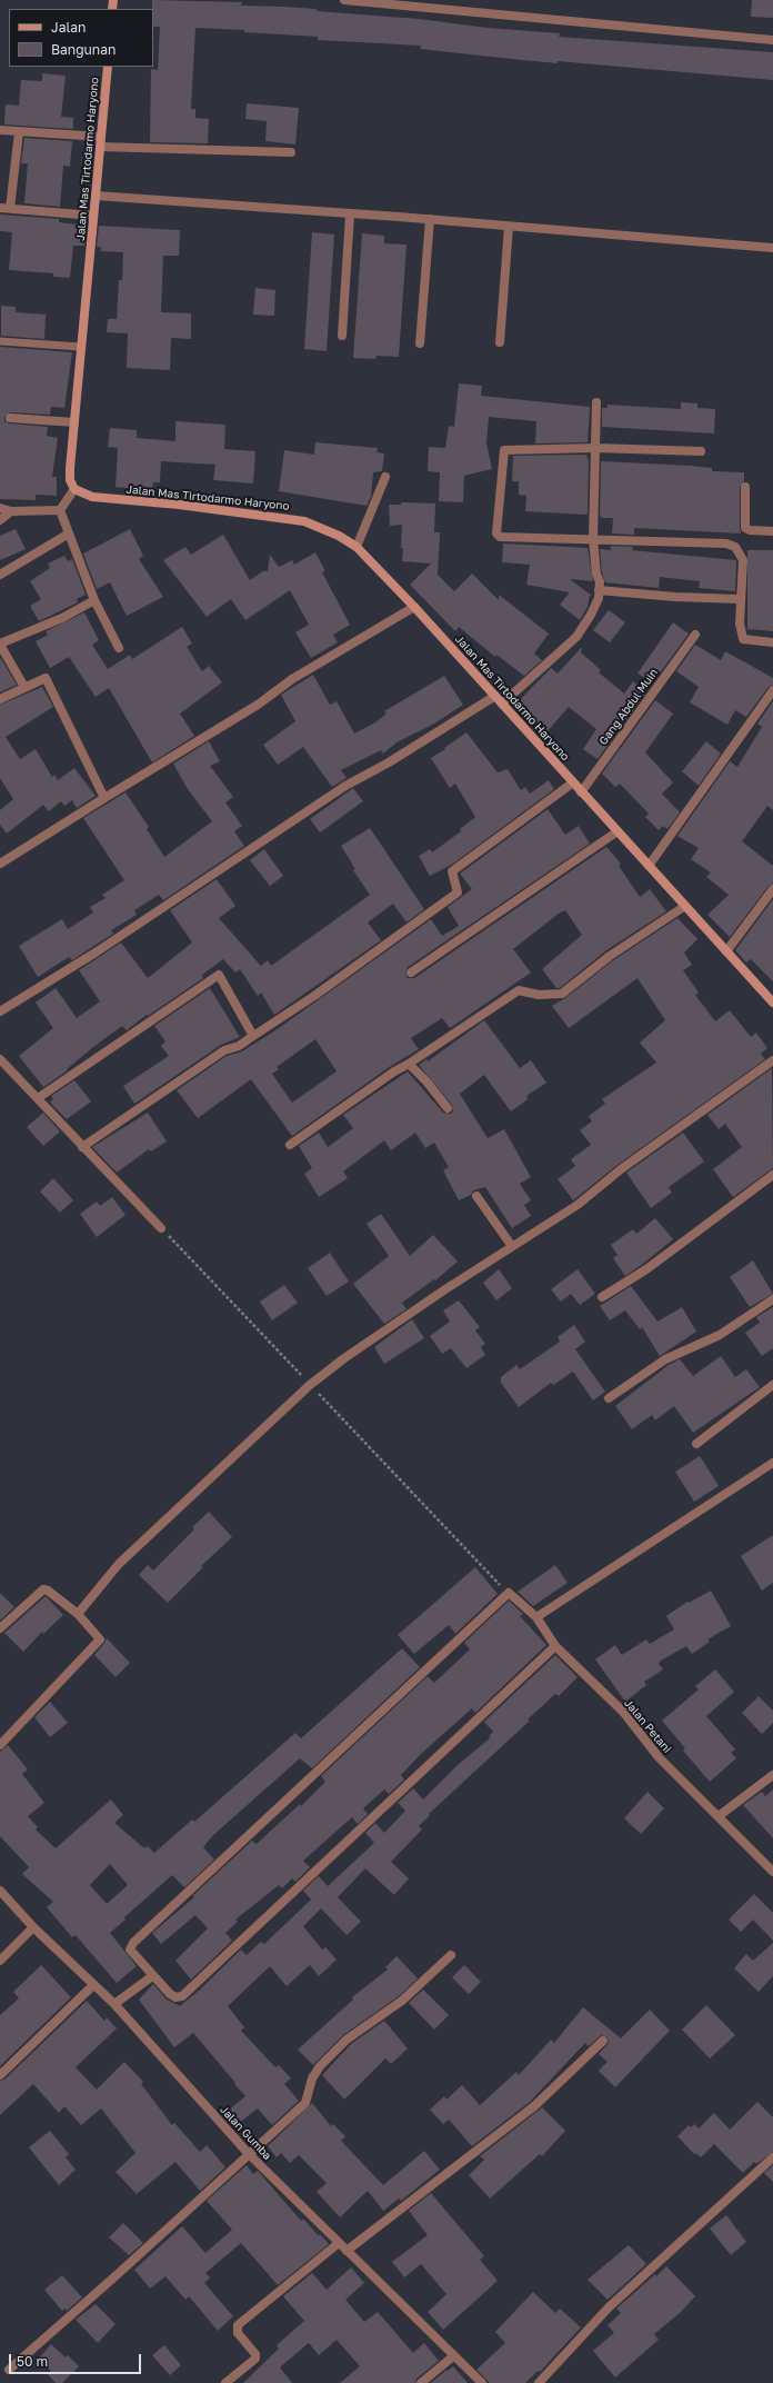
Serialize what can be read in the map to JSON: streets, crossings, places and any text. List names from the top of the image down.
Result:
{
  "streets": {
    "street": [
      "Jalan Mas Tirtodarmo Haryono",
      "Gang Abdul Muin",
      "Jalan Petani",
      "Jalan Gumba"
    ]
  },
  "crossings": [
    ["Jalan Mas Tirtodarmo Haryono", "Gang Abdul Muin"]
  ],
  "legend": ["Jalan", "Bangunan"],
  "scale_bar": "50 m"
}
